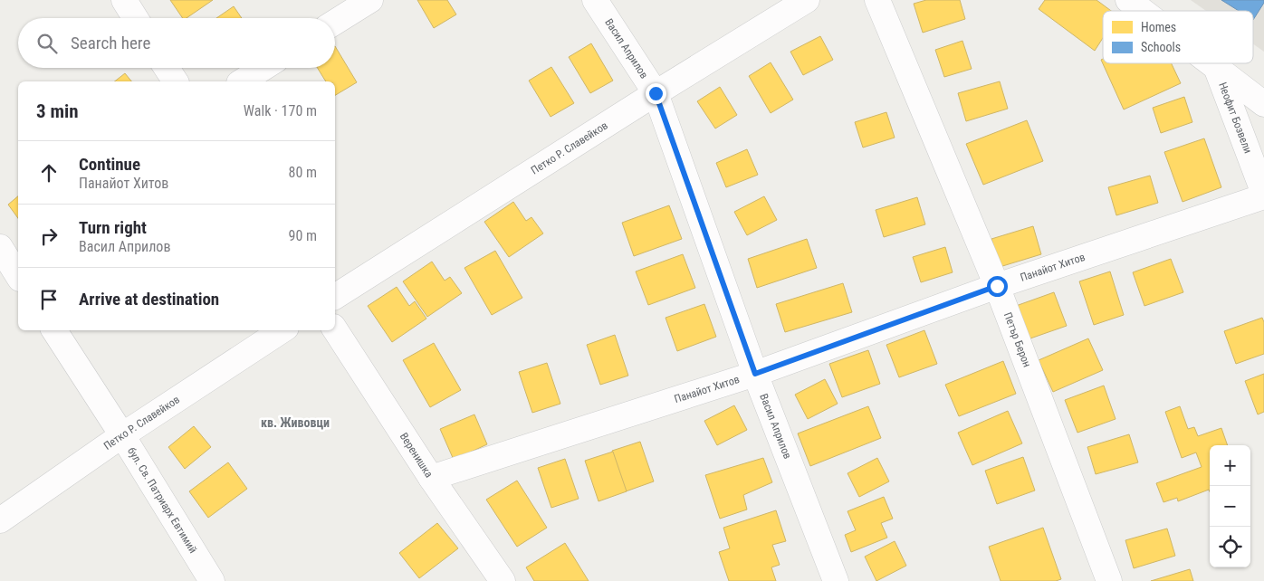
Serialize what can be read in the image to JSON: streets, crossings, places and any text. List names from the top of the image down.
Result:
{
  "streets": {
    "street": [
      "Васил Априлов",
      "Неофит Бозвели",
      "Петко Р. Славейков",
      "Панайот Хитов",
      "Петър Берон",
      "Веренишка",
      "бул. Св. Патриарх Евтимий"
    ]
  },
  "crossings": [
    ["Васил Априлов", "Петко Р. Славейков"],
    ["Васил Априлов", "Панайот Хитов"],
    ["Неофит Бозвели", "Панайот Хитов"],
    ["Петко Р. Славейков", "бул. Св. Патриарх Евтимий"],
    ["Панайот Хитов", "Петър Берон"],
    ["Панайот Хитов", "Веренишка"]
  ],
  "districts": ["кв. Живовци"],
  "legend": ["Homes", "Schools"],
  "page": {
    "search": "Search here",
    "heading": ["3 min", "Walk · 170 m"],
    "list": [
      ["Continue", "Панайот Хитов", "80 m"],
      ["Turn right", "Васил Априлов", "90 m"],
      "Arrive at destination"
    ],
    "map_buttons": ["+", "−"]
  }
}
